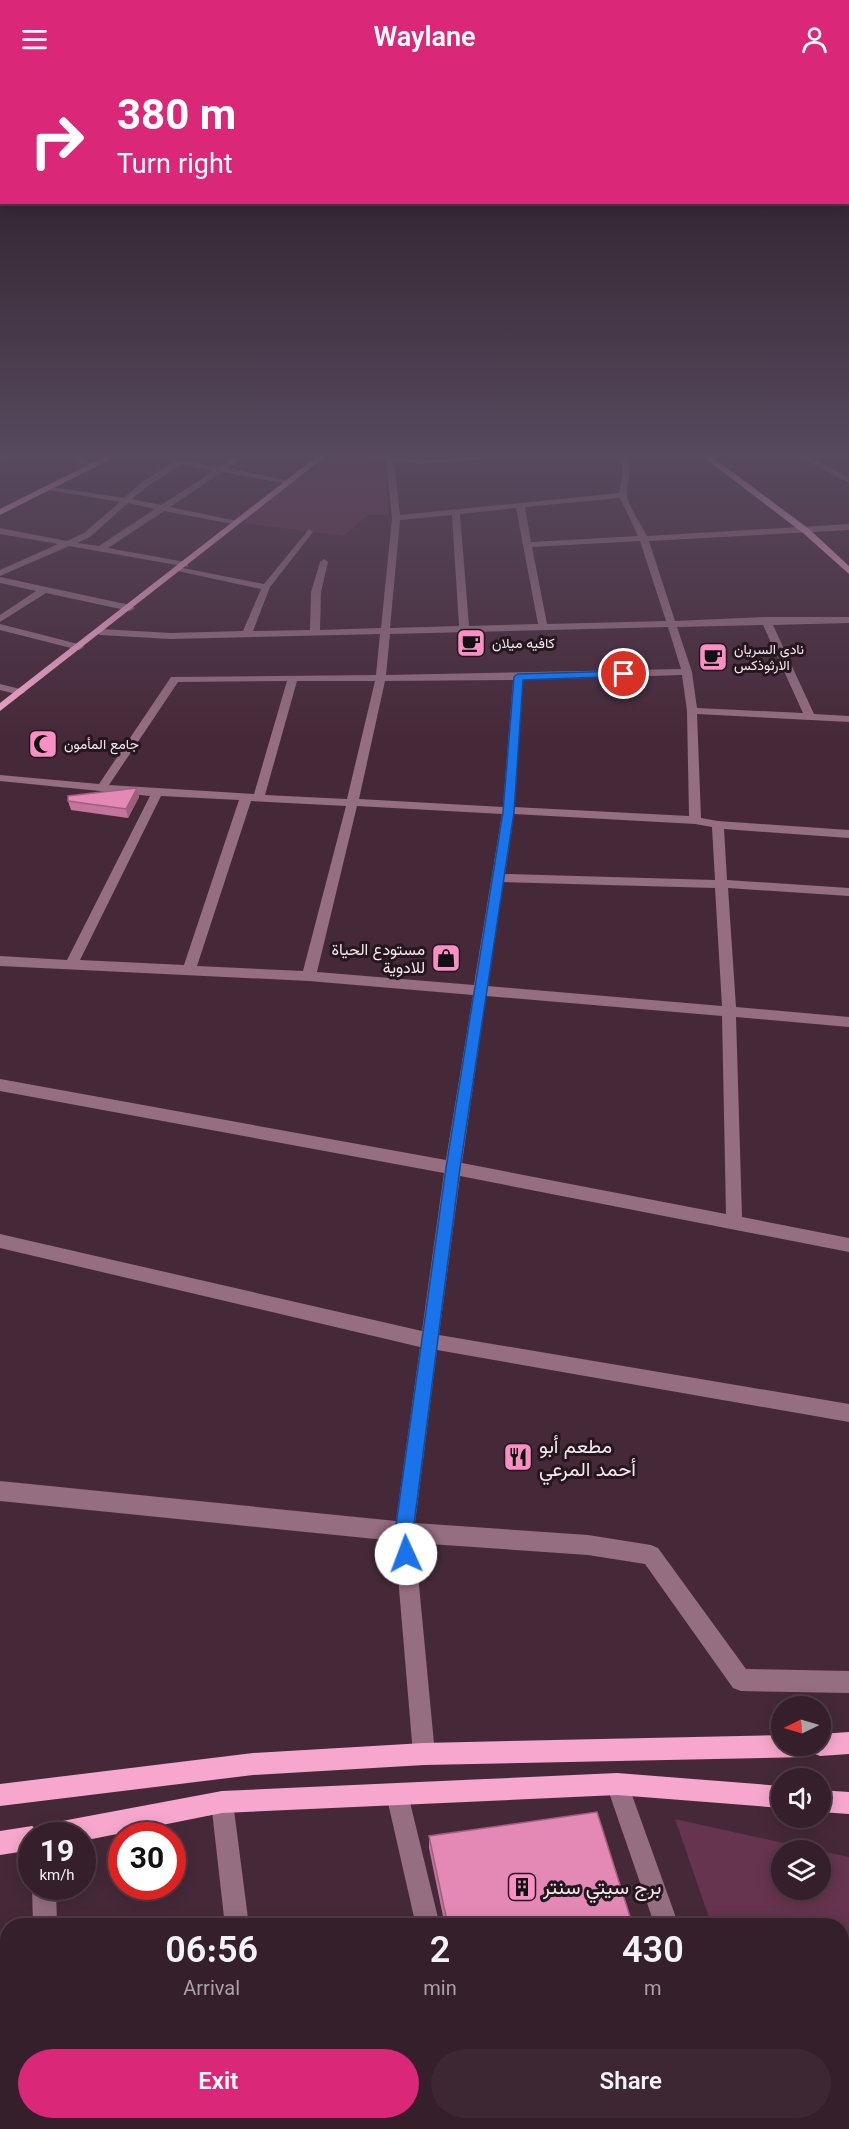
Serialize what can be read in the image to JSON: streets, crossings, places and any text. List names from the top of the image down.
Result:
{
  "places": {
    "cafe": ["كافيه ميلان", "نادي السريان الارثوذكس"],
    "mosque": ["جامع المأمون"],
    "shop": ["مستودع الحياة للادوية"],
    "restaurant": ["مطعم أبو أحمد المرعي"],
    "building": ["برج سيتي سنتر"]
  },
  "north": "left",
  "page": {
    "header": "Waylane",
    "turn": ["380 m", "Turn right"],
    "speed": "19 km/h",
    "limit": "30",
    "eta": [
      "06:56",
      "Arrival",
      "2",
      "min",
      "430",
      "m"
    ],
    "buttons": ["Exit", "Share"]
  }
}
